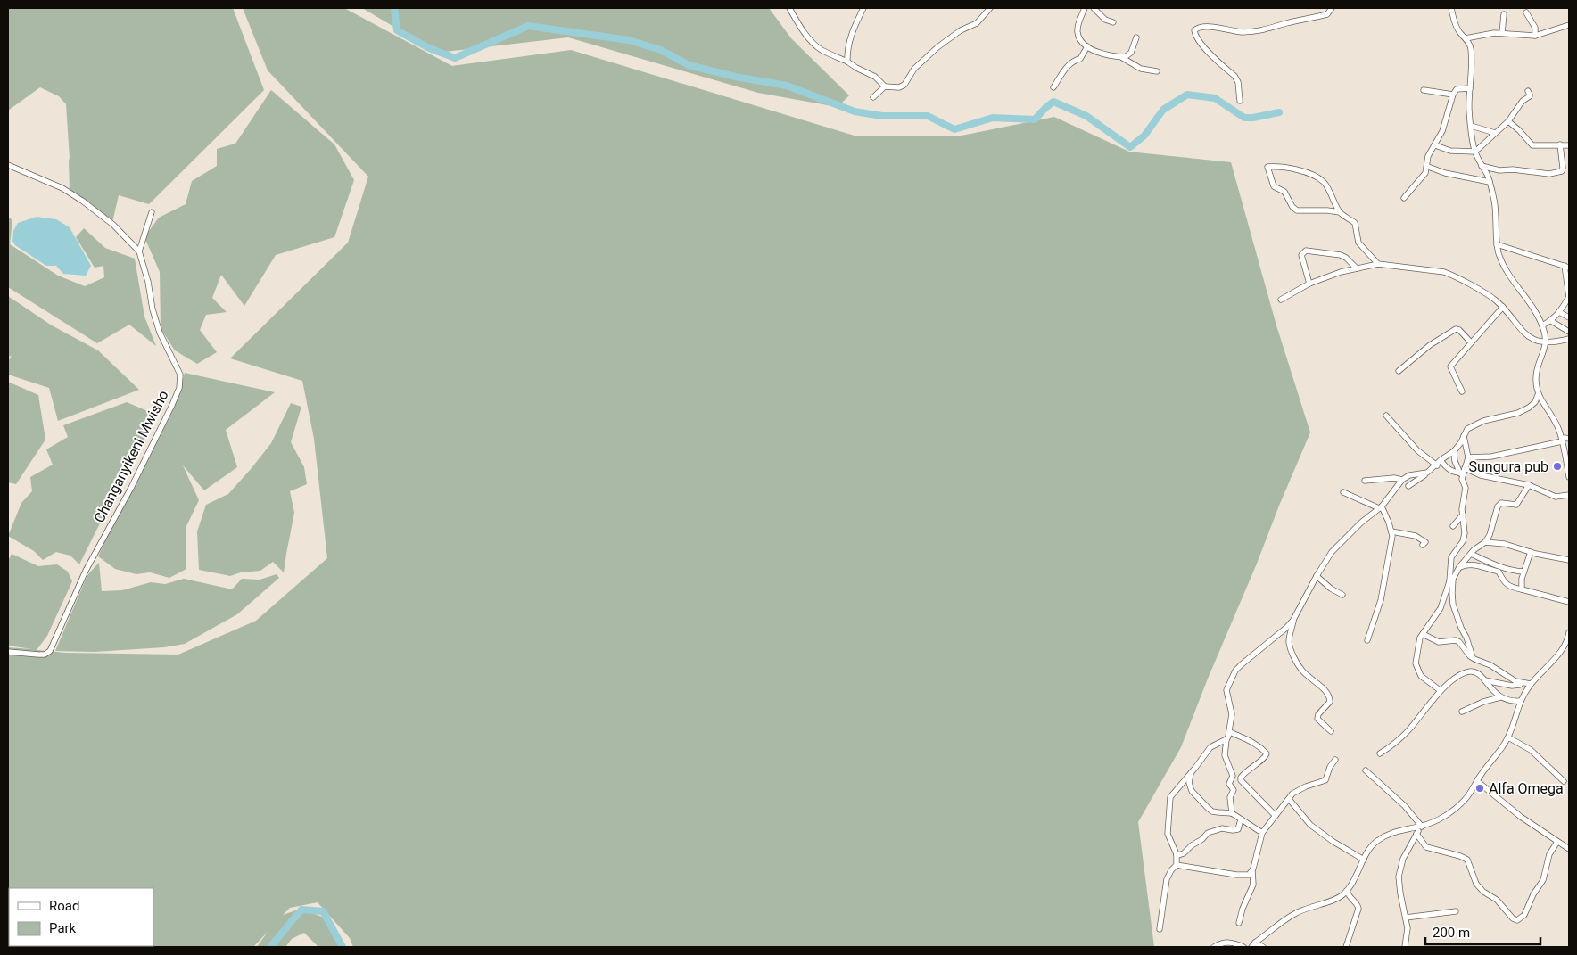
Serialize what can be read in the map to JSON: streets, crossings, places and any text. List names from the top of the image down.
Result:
{
  "streets": {
    "street": ["Changanyikeni Mwisho"]
  },
  "places": ["Sungura pub", "Alfa Omega"],
  "legend": ["Road", "Park"],
  "scale_bar": "200 m"
}
